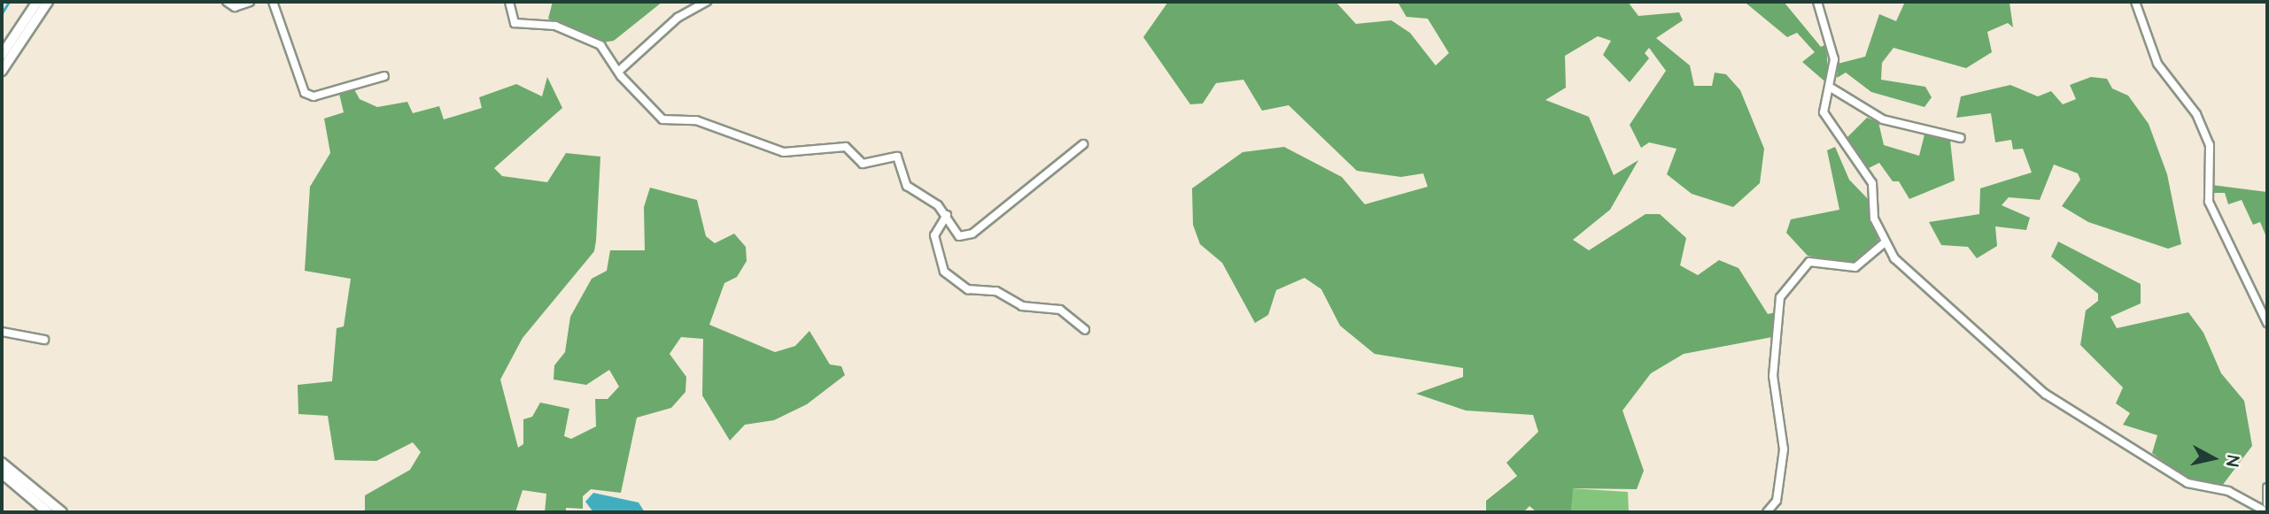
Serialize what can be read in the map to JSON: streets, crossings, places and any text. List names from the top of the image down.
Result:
{
  "north": "right"
}
